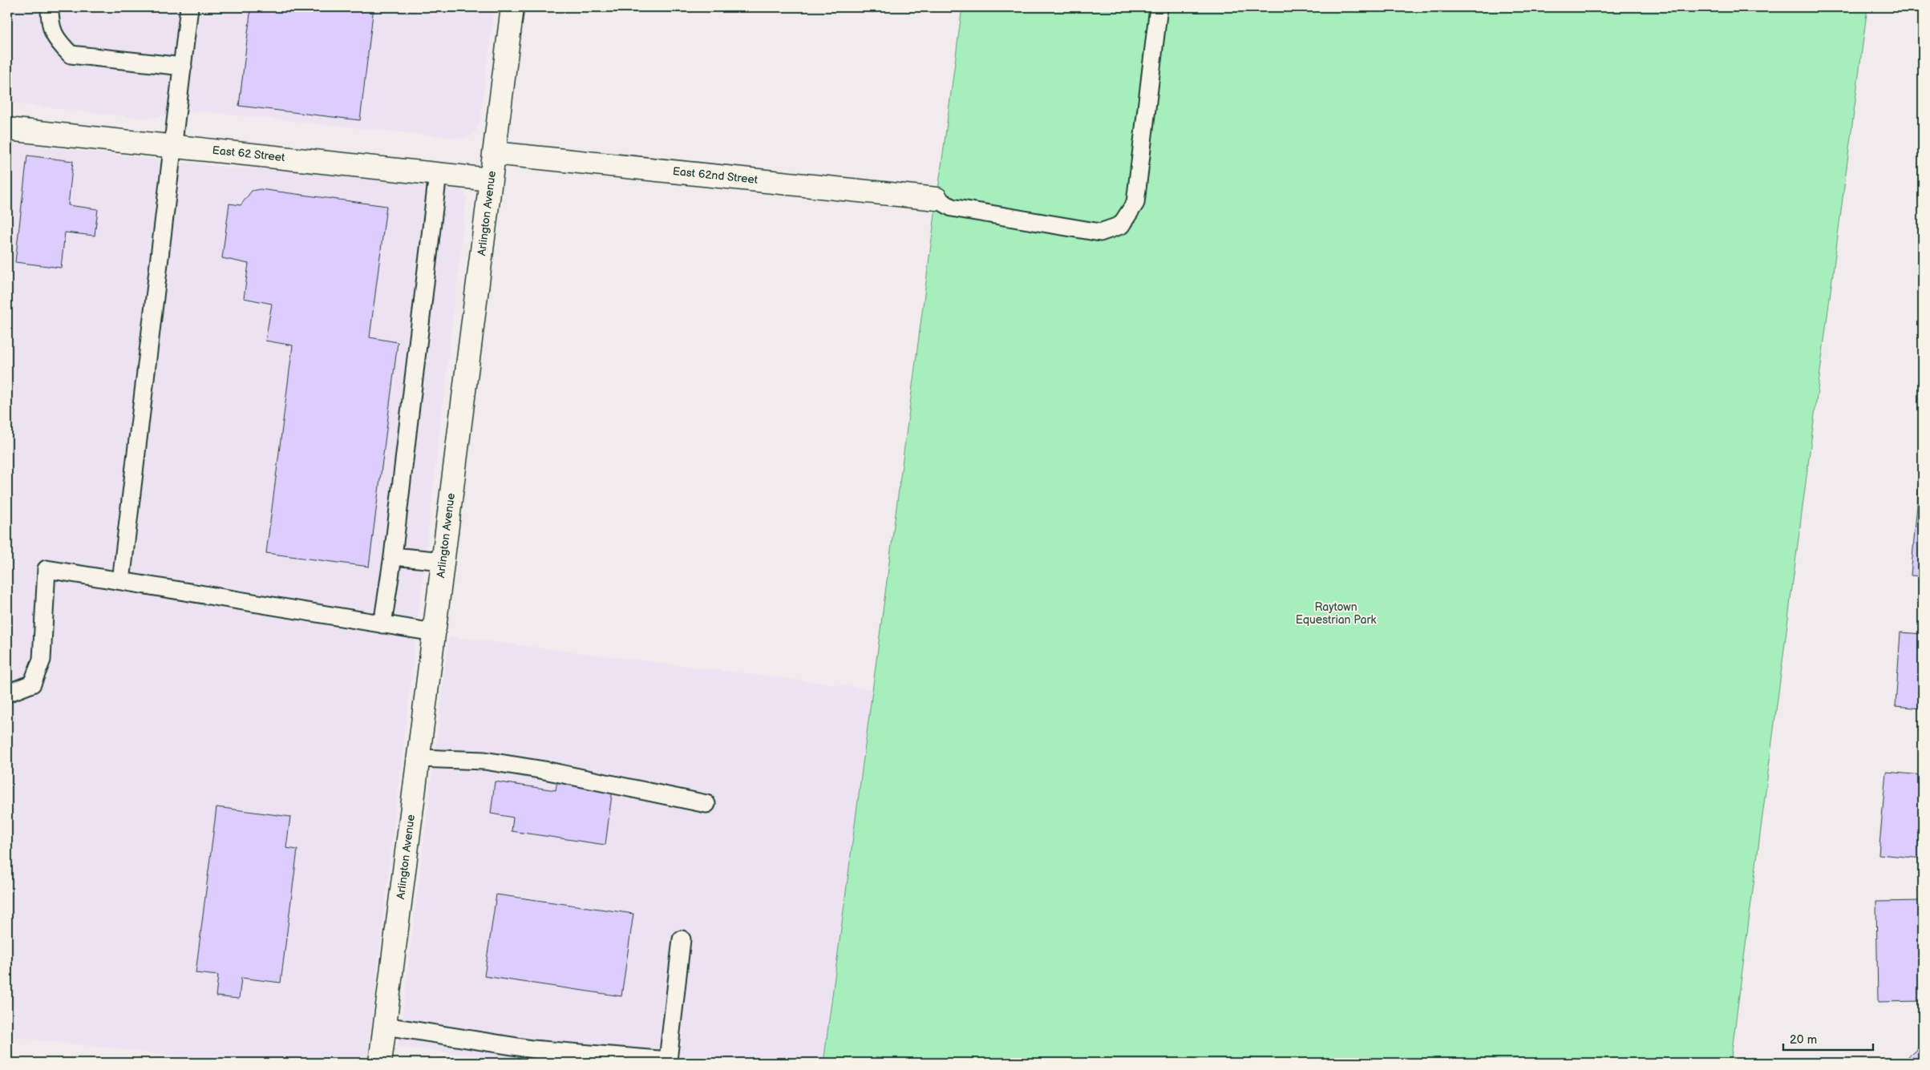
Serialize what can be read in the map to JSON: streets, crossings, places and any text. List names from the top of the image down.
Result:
{
  "streets": {
    "street": ["East 62 Street", "East 62nd Street", "Arlington Avenue"]
  },
  "crossings": [
    ["East 62 Street", "Arlington Avenue"],
    ["East 62nd Street", "Arlington Avenue"]
  ],
  "parks": ["Raytown Equestrian Park"],
  "scale_bar": "20 m"
}
